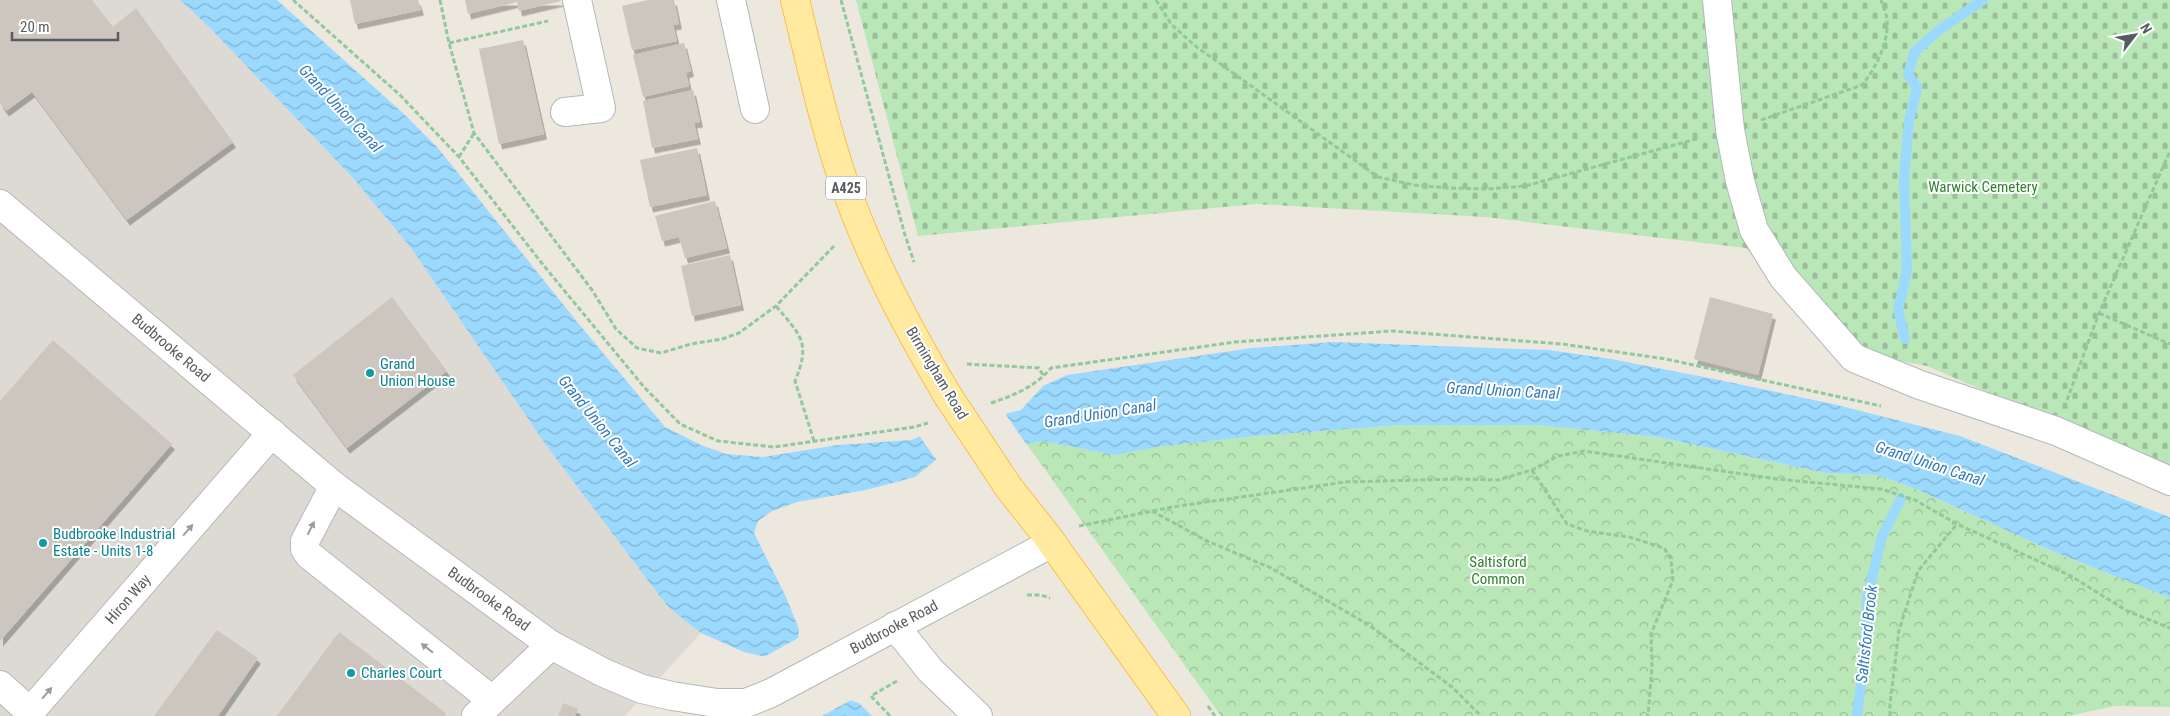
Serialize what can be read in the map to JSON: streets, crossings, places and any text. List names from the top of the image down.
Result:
{
  "streets": {
    "main road": ["A425", "Birmingham Road"],
    "street": ["Budbrooke Road", "Hiron Way"]
  },
  "crossings": [
    ["Budbrooke Road", "Birmingham Road"],
    ["Budbrooke Road", "Hiron Way"]
  ],
  "one_way": ["Hiron Way"],
  "water": ["Grand Union Canal", "Saltisford Brook"],
  "parks": ["Warwick Cemetery", "Saltisford Common"],
  "places": ["Grand Union House", "Budbrooke Industrial Estate - Units 1-8", "Charles Court"],
  "scale_bar": "20 m",
  "north": "top right"
}
